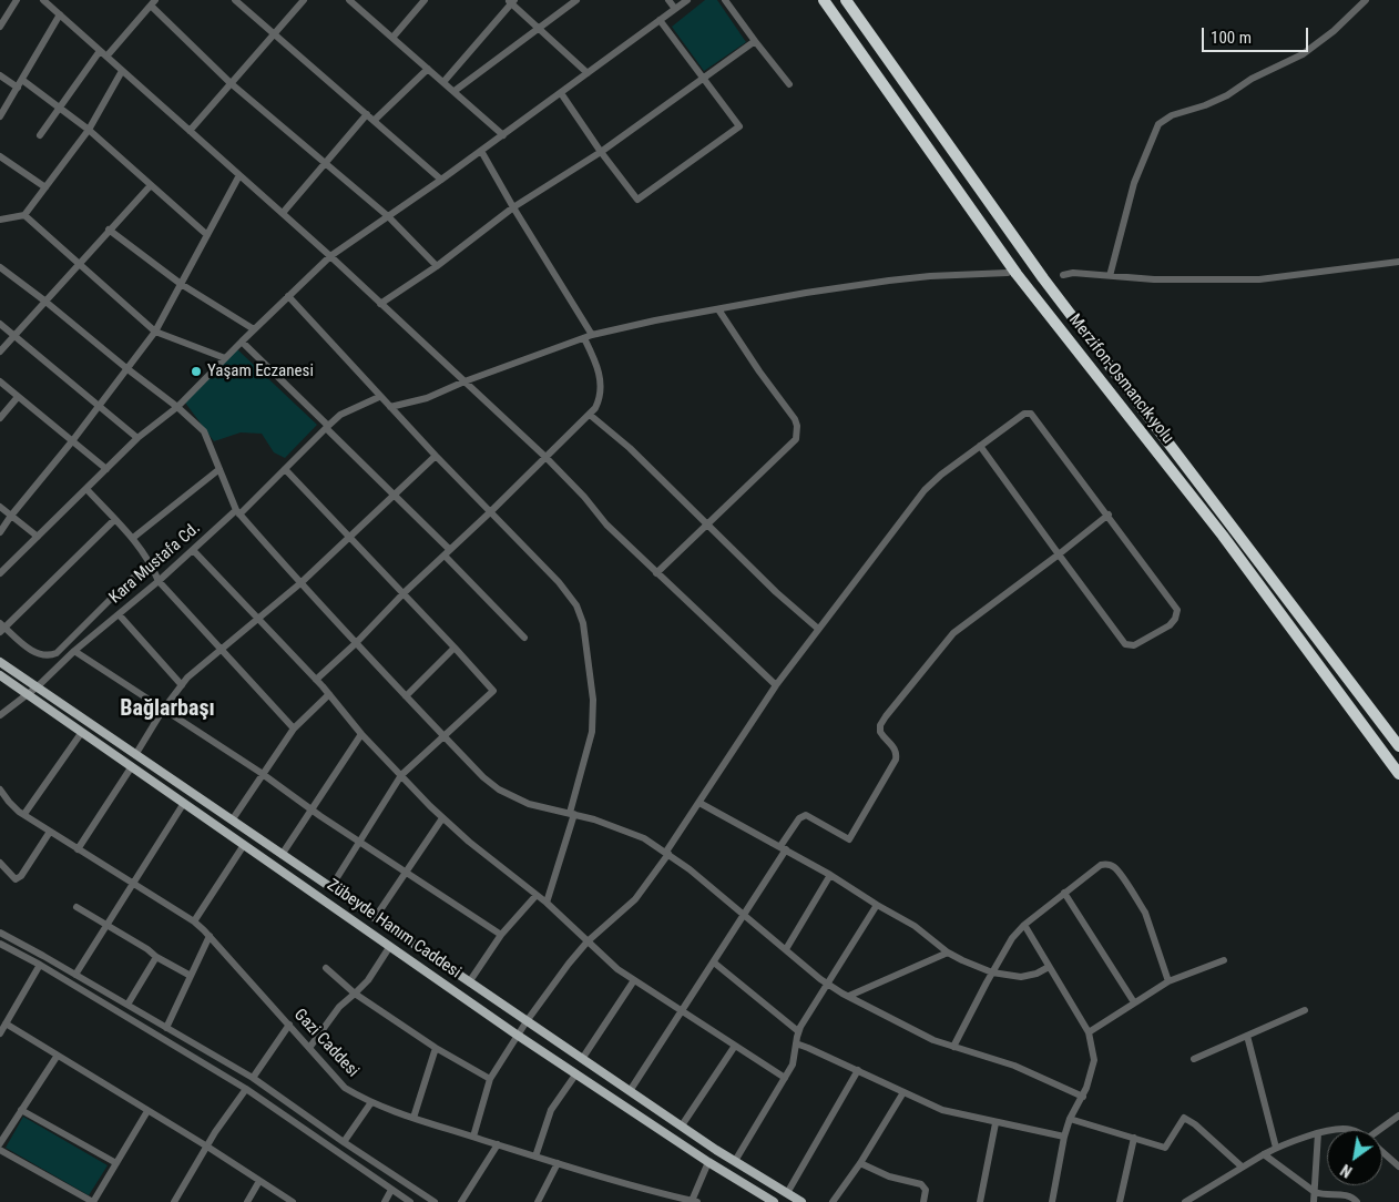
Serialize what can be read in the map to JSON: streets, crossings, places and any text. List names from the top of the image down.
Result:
{
  "streets": {
    "highway": ["Merzifon-Osmancık yolu"],
    "main road": ["Zübeyde Hanım Caddesi"],
    "street": ["Kara Mustafa Cd.", "Gazi Caddesi"]
  },
  "crossings": [
    ["Kara Mustafa Cd.", "Zübeyde Hanım Caddesi"]
  ],
  "districts": ["Bağlarbaşı"],
  "places": ["Yaşam Eczanesi"],
  "scale_bar": "100 m",
  "north": "bottom left"
}
